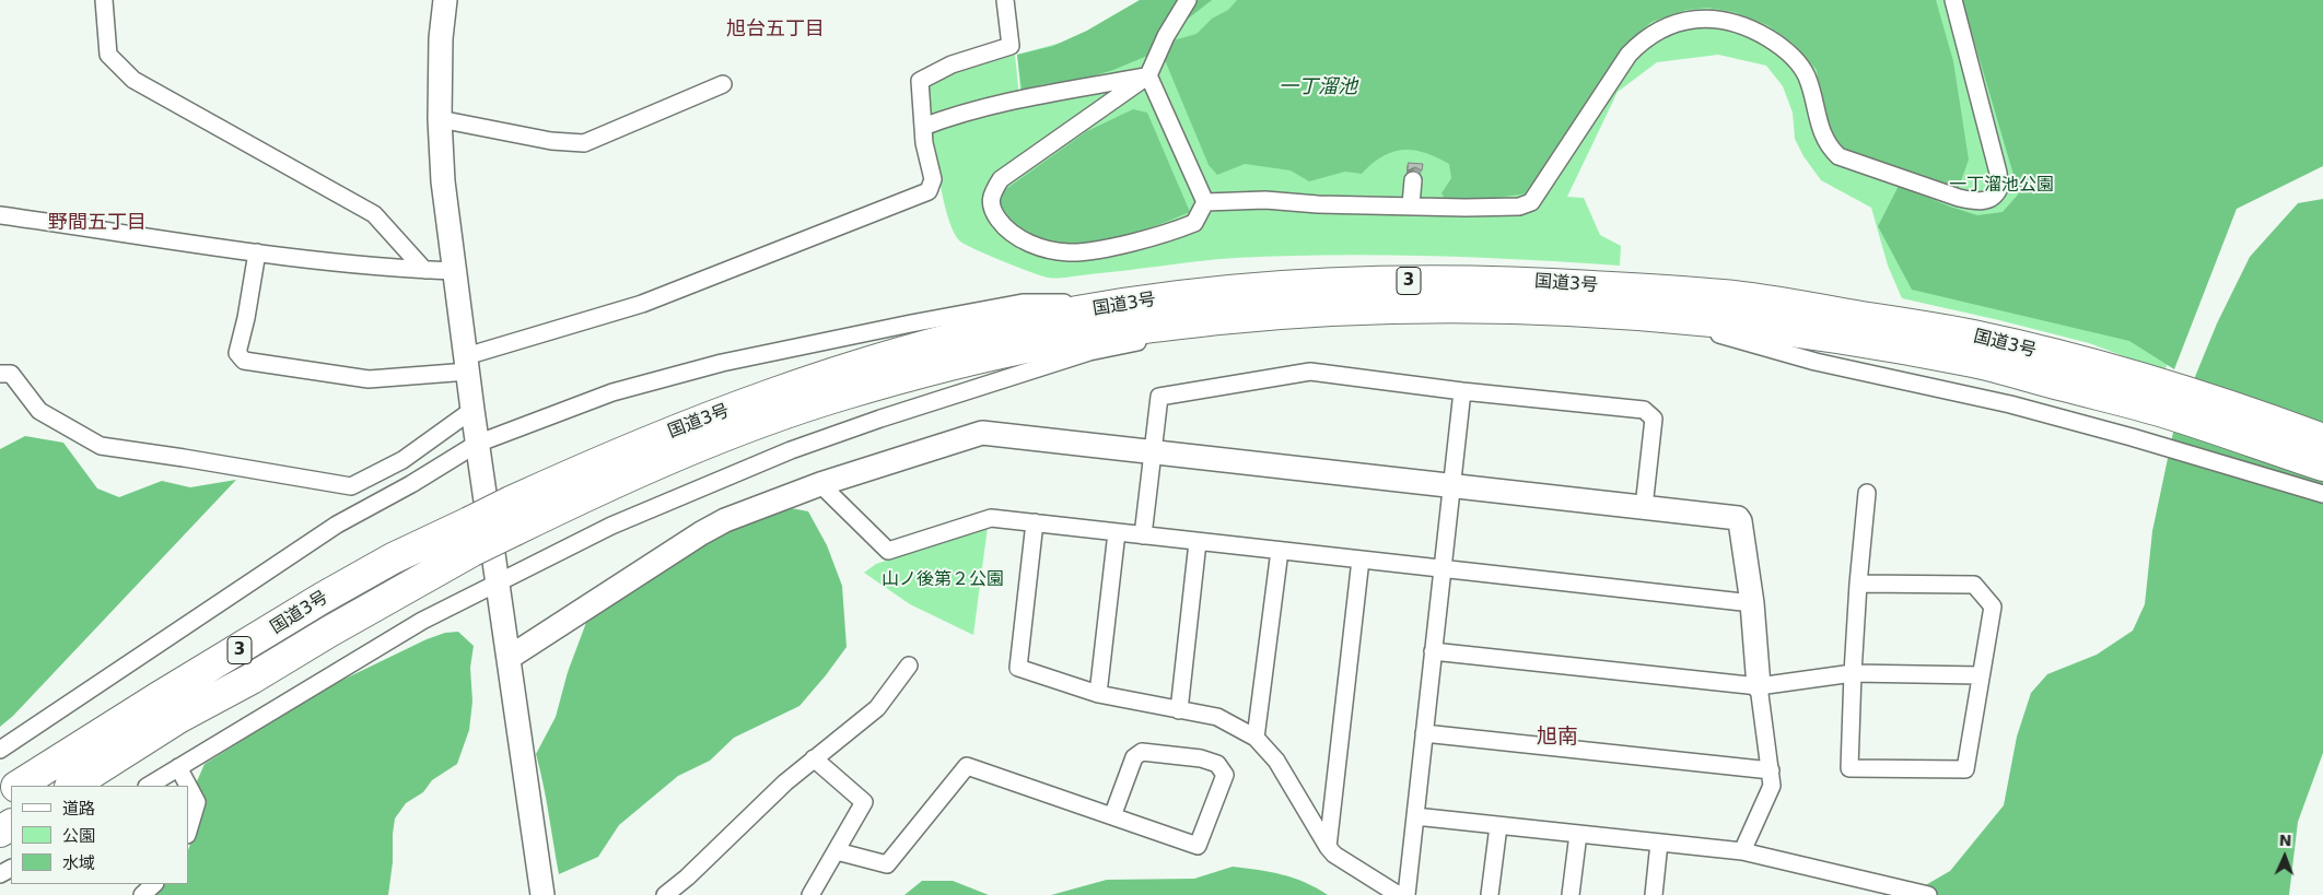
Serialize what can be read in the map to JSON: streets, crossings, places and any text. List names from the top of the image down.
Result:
{
  "streets": {
    "highway": ["3", "国道3号"]
  },
  "districts": ["旭台五丁目", "野間五丁目", "旭南"],
  "water": ["一丁溜池"],
  "parks": ["一丁溜池公園", "山ノ後第２公園"],
  "legend": ["道路", "公園", "水域"],
  "north": "top"
}
